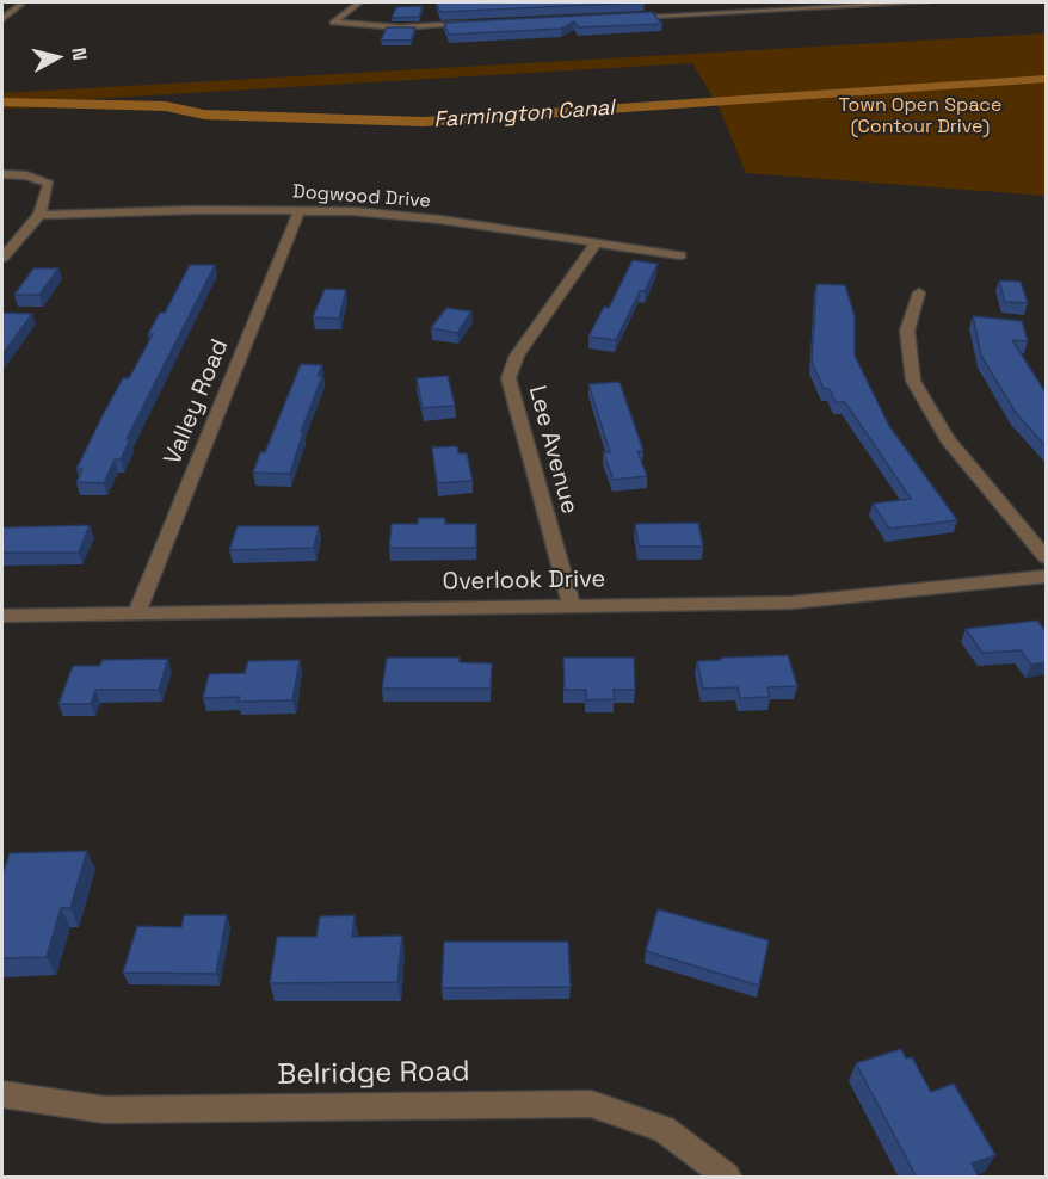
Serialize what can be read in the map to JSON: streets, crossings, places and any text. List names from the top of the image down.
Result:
{
  "streets": {
    "street": [
      "Dogwood Drive",
      "Valley Road",
      "Lee Avenue",
      "Overlook Drive",
      "Belridge Road"
    ]
  },
  "crossings": [
    ["Dogwood Drive", "Valley Road"],
    ["Dogwood Drive", "Lee Avenue"],
    ["Valley Road", "Overlook Drive"],
    ["Lee Avenue", "Overlook Drive"]
  ],
  "water": ["Farmington Canal"],
  "parks": ["Town Open Space (Contour Drive)"],
  "north": "right"
}
